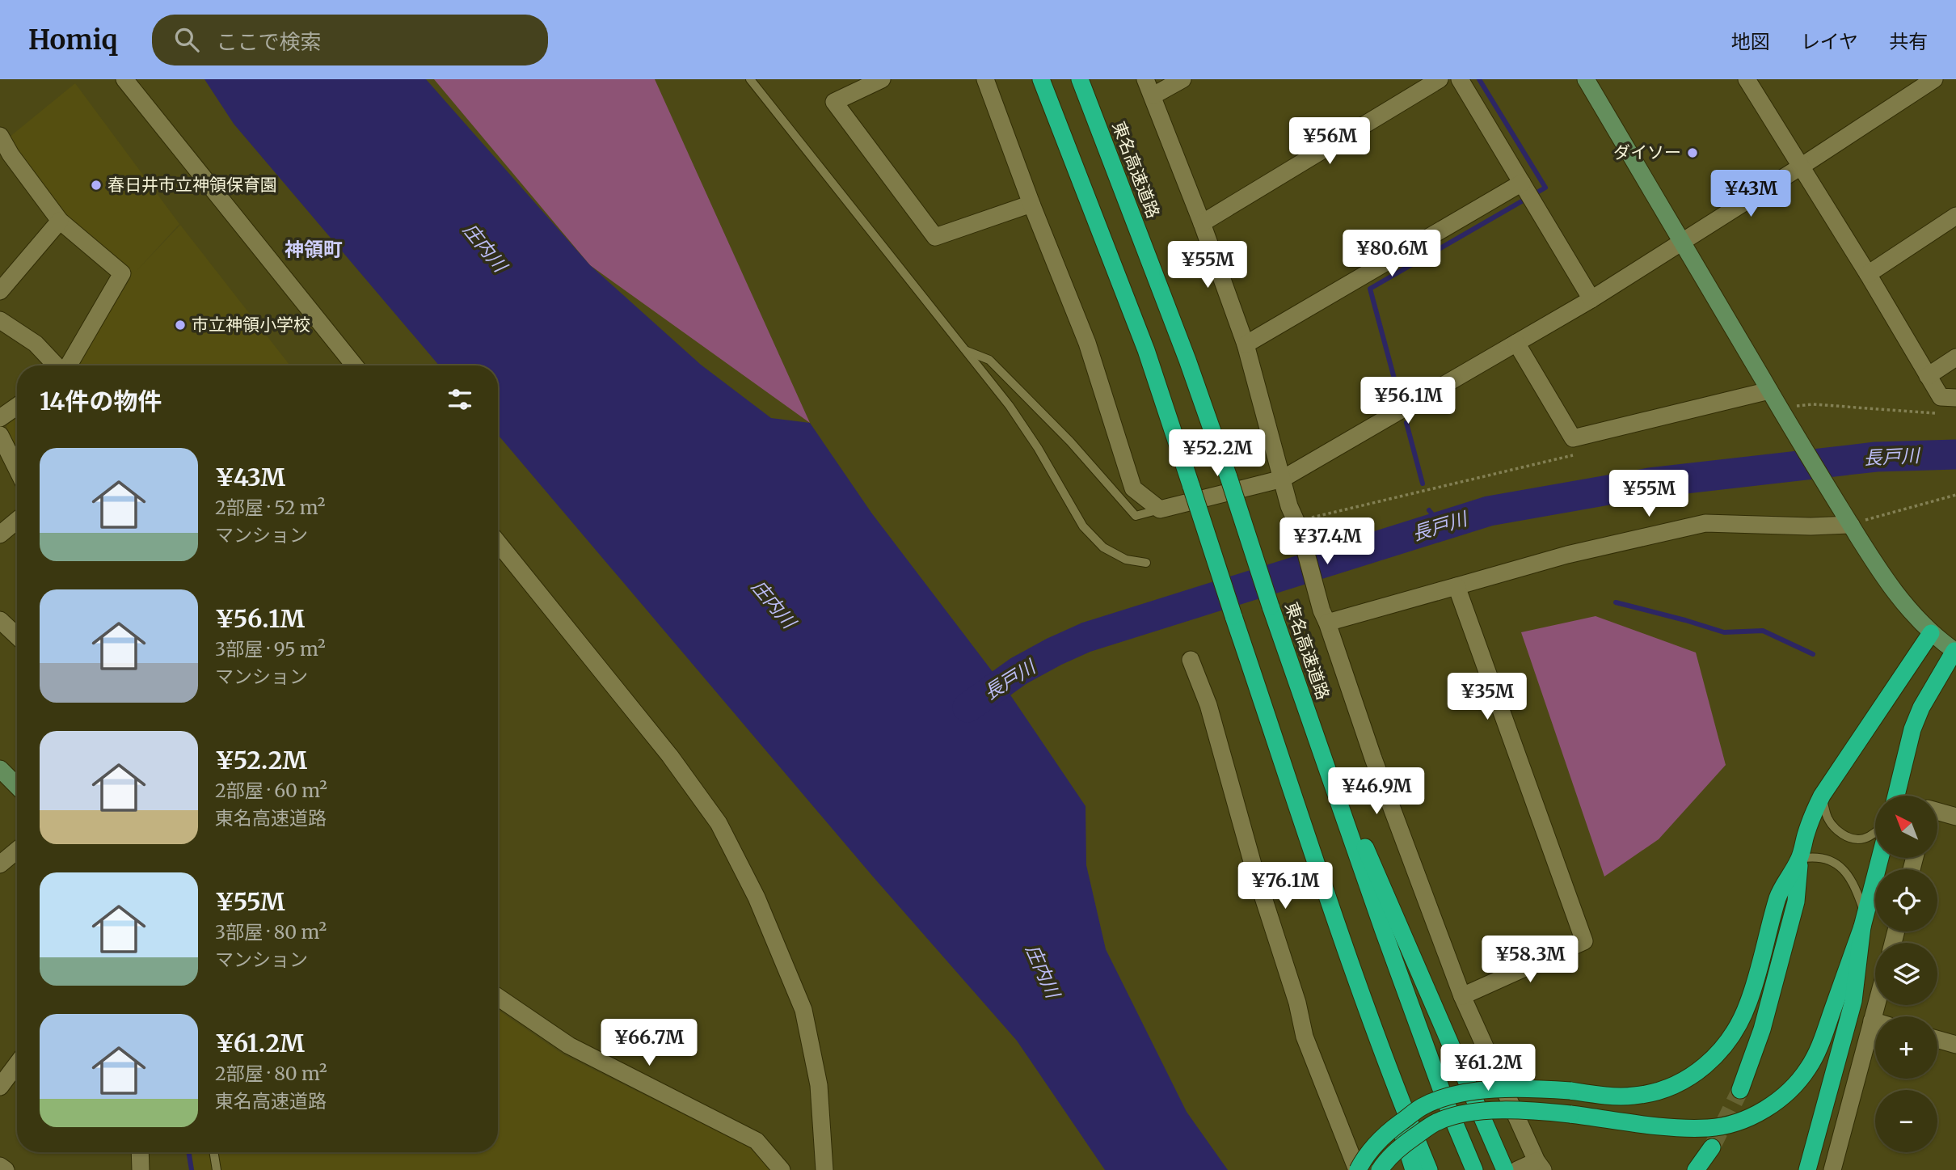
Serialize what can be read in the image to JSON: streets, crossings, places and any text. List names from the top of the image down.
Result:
{
  "streets": {
    "highway": ["東名高速道路"]
  },
  "districts": ["神領町"],
  "water": ["庄内川", "長戸川"],
  "places": ["ダイソー", "春日井市立神領保育園", "市立神領小学校"],
  "north": "top left",
  "page": {
    "header": "Homiq",
    "search": "ここで検索",
    "nav": ["地図", "レイヤ", "共有"],
    "price": [
      "¥56M",
      "¥43M",
      "¥80.6M",
      "¥55M",
      "¥56.1M",
      "¥52.2M",
      "¥55M",
      "¥37.4M",
      "¥35M",
      "¥46.9M",
      "¥76.1M",
      "¥58.3M",
      "¥66.7M",
      "¥61.2M"
    ],
    "heading": "14件の物件",
    "list": [
      {
        "name": "¥43M",
        "note": "2部屋 · 52 m² · マンション"
      },
      {
        "name": "¥56.1M",
        "note": "3部屋 · 95 m² · マンション"
      },
      {
        "name": "¥52.2M",
        "note": "2部屋 · 60 m² · 東名高速道路"
      },
      {
        "name": "¥55M",
        "note": "3部屋 · 80 m² · マンション"
      },
      {
        "name": "¥61.2M",
        "note": "2部屋 · 80 m² · 東名高速道路"
      }
    ],
    "map_buttons": ["+", "−"]
  }
}
